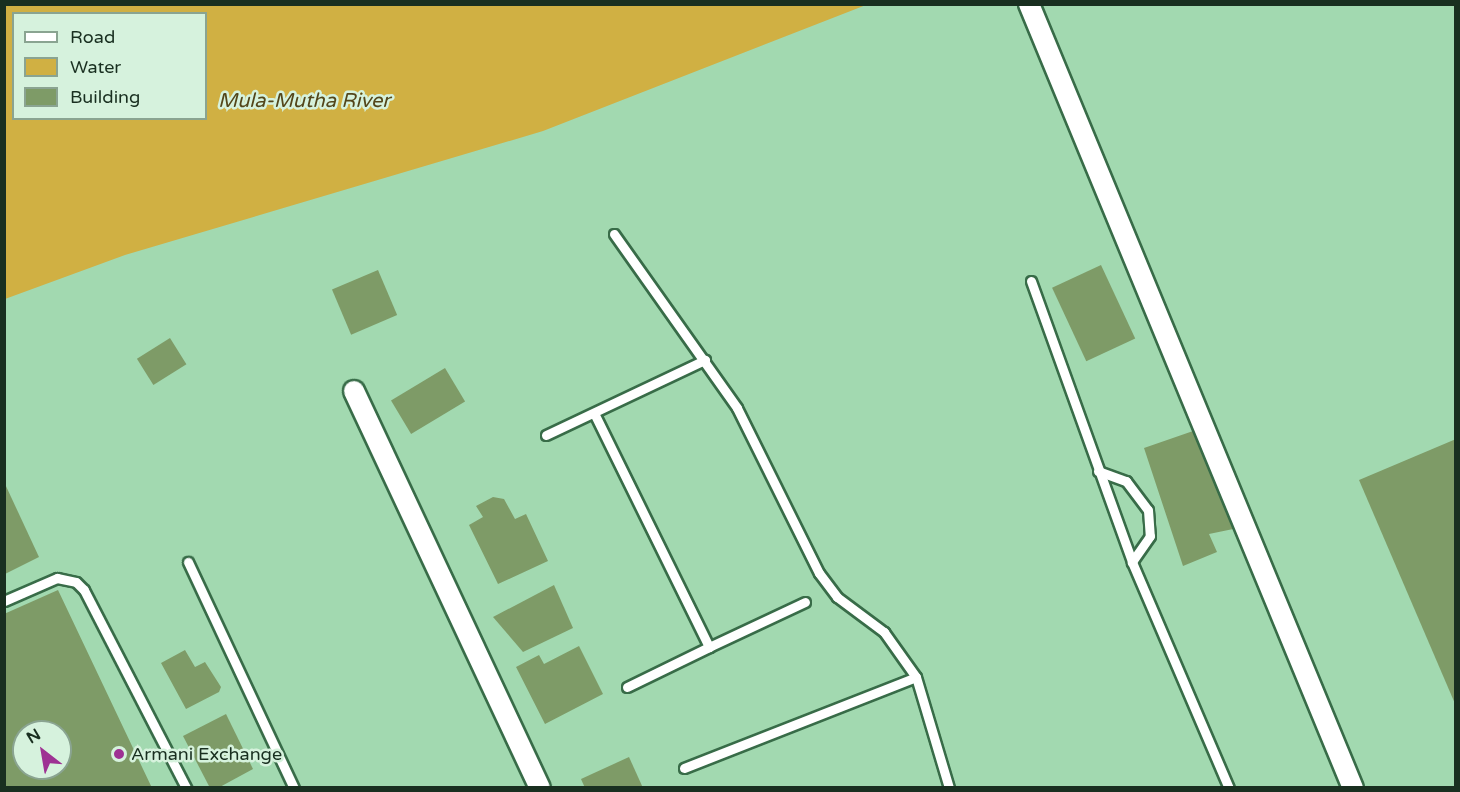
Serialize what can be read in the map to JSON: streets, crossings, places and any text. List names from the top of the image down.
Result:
{
  "water": ["Mula-Mutha River"],
  "places": ["Armani Exchange"],
  "legend": ["Road", "Water", "Building"],
  "north": "top left"
}
